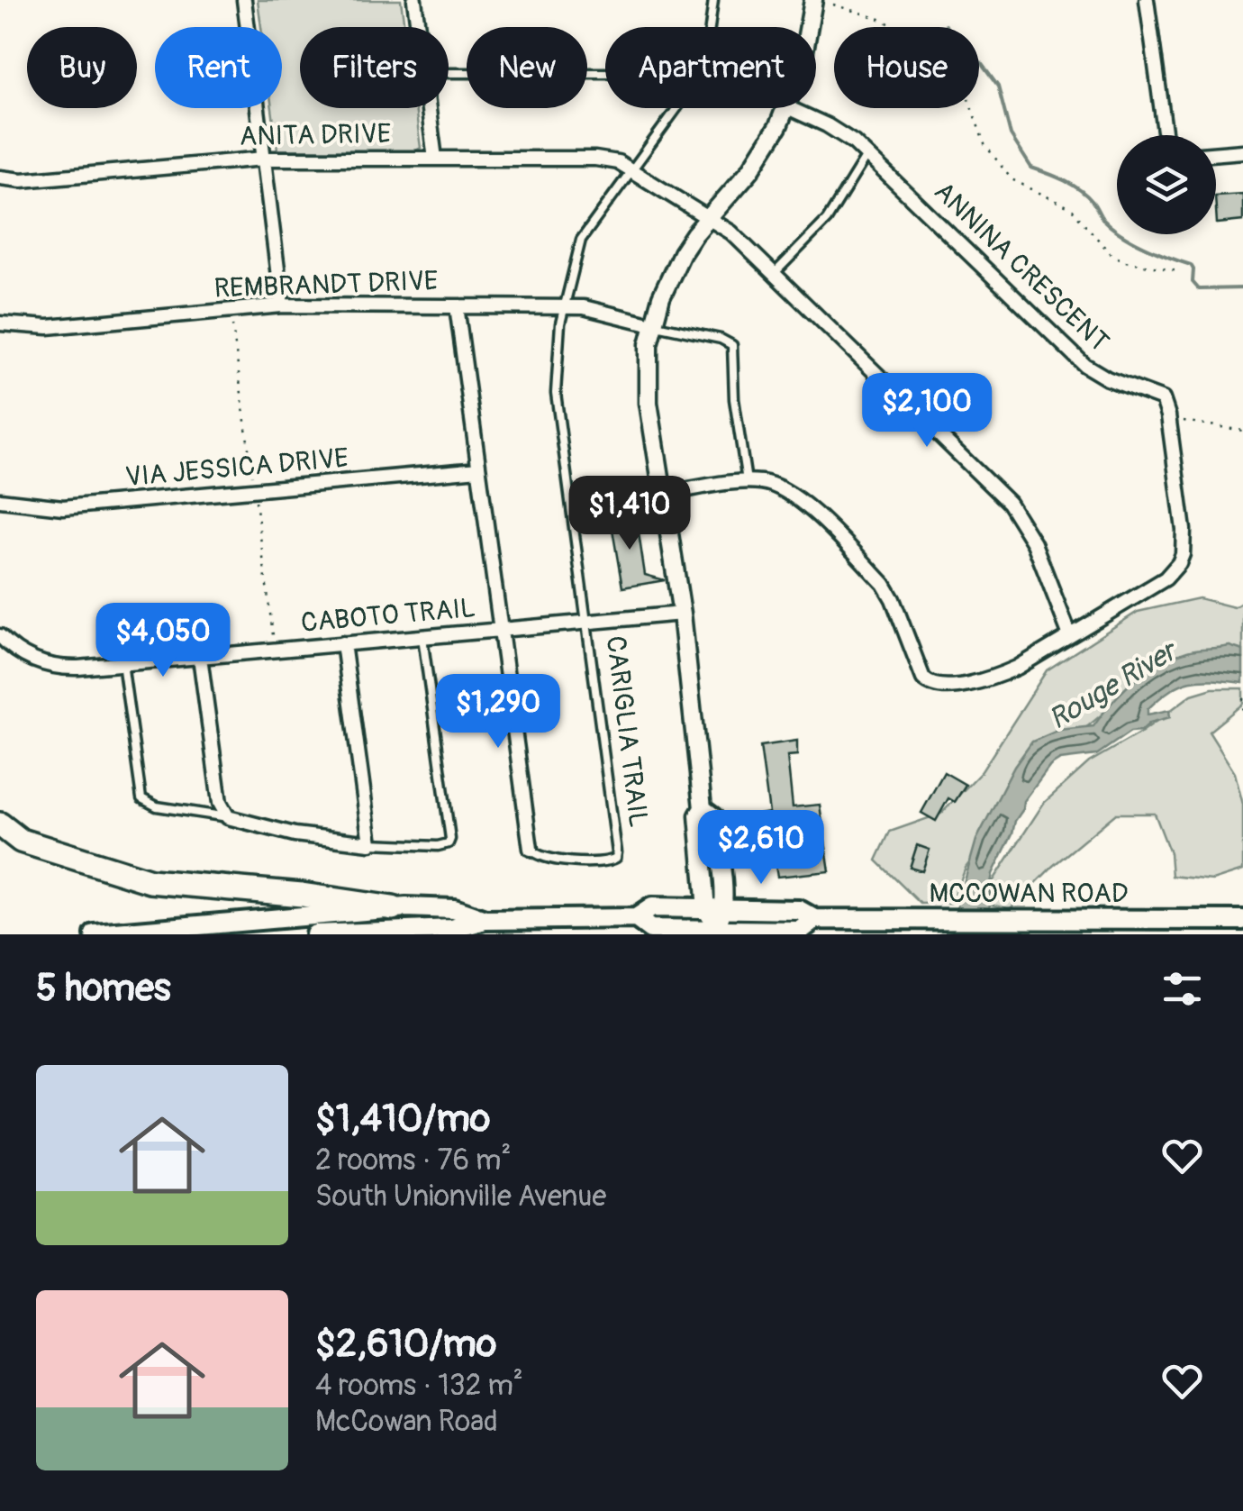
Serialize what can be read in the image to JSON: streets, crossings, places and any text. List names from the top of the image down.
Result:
{
  "streets": {
    "main road": ["MCCOWAN ROAD"],
    "street": [
      "ANITA DRIVE",
      "ANNINA CRESCENT",
      "REMBRANDT DRIVE",
      "VIA JESSICA DRIVE",
      "CABOTO TRAIL",
      "CARIGLIA TRAIL"
    ]
  },
  "crossings": [
    ["REMBRANDT DRIVE", "CARIGLIA TRAIL"],
    ["VIA JESSICA DRIVE", "CARIGLIA TRAIL"],
    ["CABOTO TRAIL", "CARIGLIA TRAIL"]
  ],
  "water": ["Rouge River"],
  "page": {
    "chip": [
      "Buy",
      "Rent",
      "Filters",
      "New",
      "Apartment",
      "House"
    ],
    "price": [
      "$2,100",
      "$1,410",
      "$4,050",
      "$1,290",
      "$2,610"
    ],
    "heading": "5 homes",
    "list": [
      {
        "name": "$1,410/mo",
        "note": "2 rooms · 76 m² · South Unionville Avenue"
      },
      {
        "name": "$2,610/mo",
        "note": "4 rooms · 132 m² · McCowan Road"
      }
    ]
  }
}
